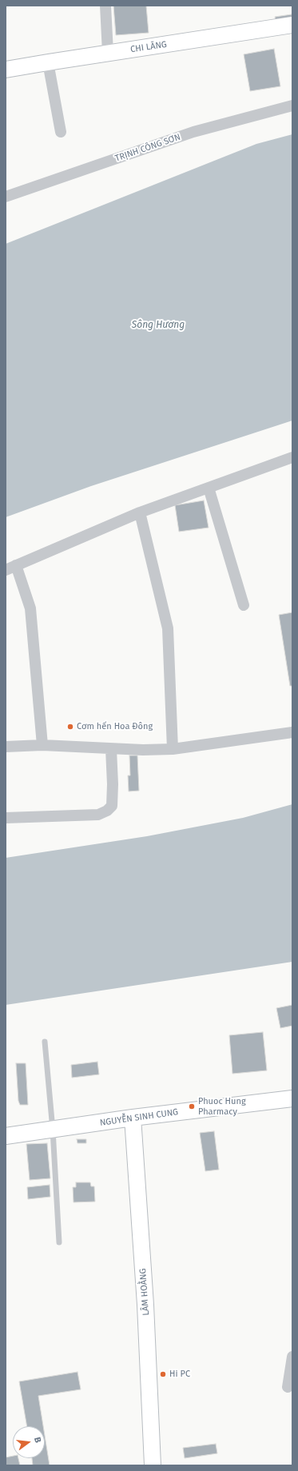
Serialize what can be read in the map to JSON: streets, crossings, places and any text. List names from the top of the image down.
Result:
{
  "streets": {
    "street": [
      "CHI LĂNG",
      "TRỊNH CÔNG SƠN",
      "NGUYỄN SINH CUNG",
      "LÂM HOẰNG"
    ]
  },
  "crossings": [
    ["NGUYỄN SINH CUNG", "LÂM HOẰNG"]
  ],
  "water": ["Sông Hương"],
  "places": ["Cơm hến Hoa Đông", "Phuoc Hung Pharmacy", "Hi PC"],
  "north": "right"
}
